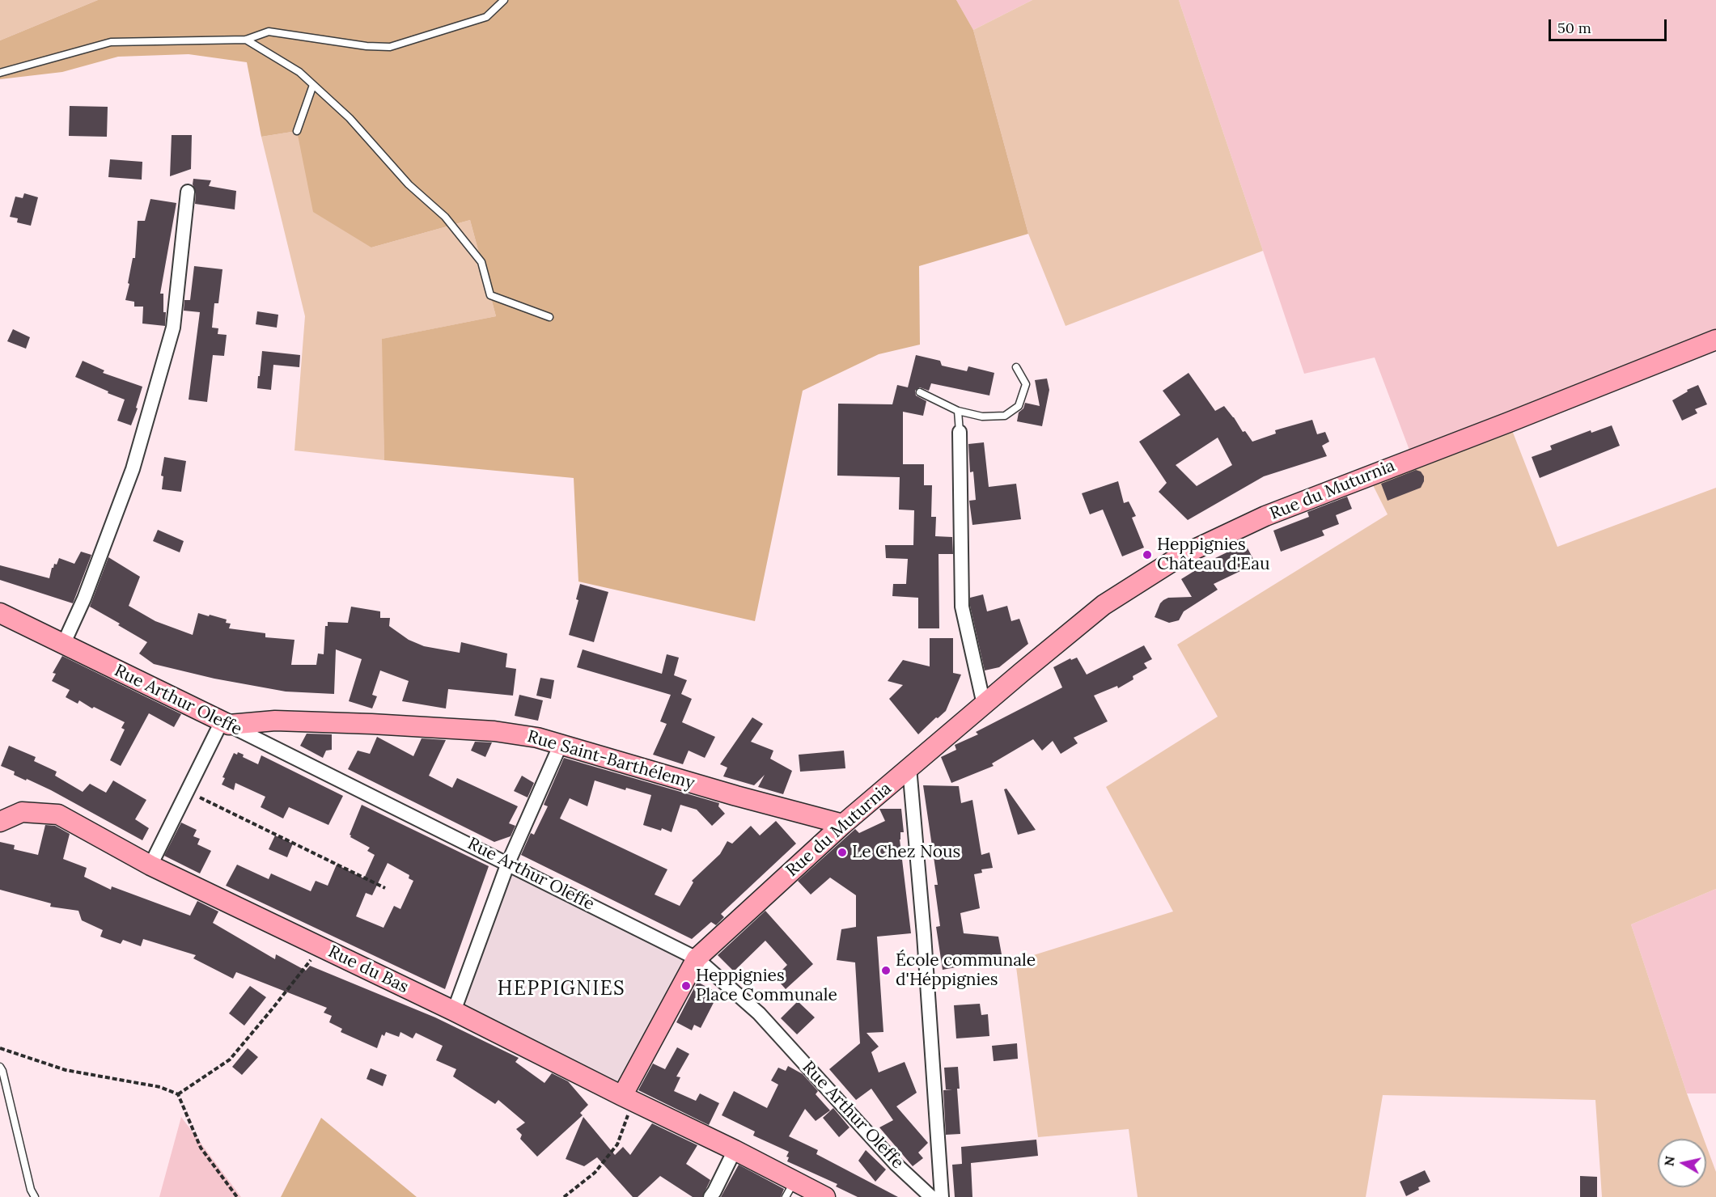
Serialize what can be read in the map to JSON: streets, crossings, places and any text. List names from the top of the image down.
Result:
{
  "streets": {
    "street": [
      "Rue du Muturnia",
      "Rue Arthur Oleffe",
      "Rue Saint-Barthélemy",
      "Rue du Bas"
    ]
  },
  "crossings": [
    ["Rue du Muturnia", "Rue Arthur Oleffe"],
    ["Rue du Muturnia", "Rue Saint-Barthélemy"],
    ["Rue du Muturnia", "Rue du Bas"],
    ["Rue Arthur Oleffe", "Rue Saint-Barthélemy"]
  ],
  "districts": ["HEPPIGNIES"],
  "places": [
    "Heppignies Château d'Eau",
    "Le Chez Nous",
    "École communale d'Héppignies",
    "Heppignies Place Communale"
  ],
  "scale_bar": "50 m",
  "north": "left"
}
